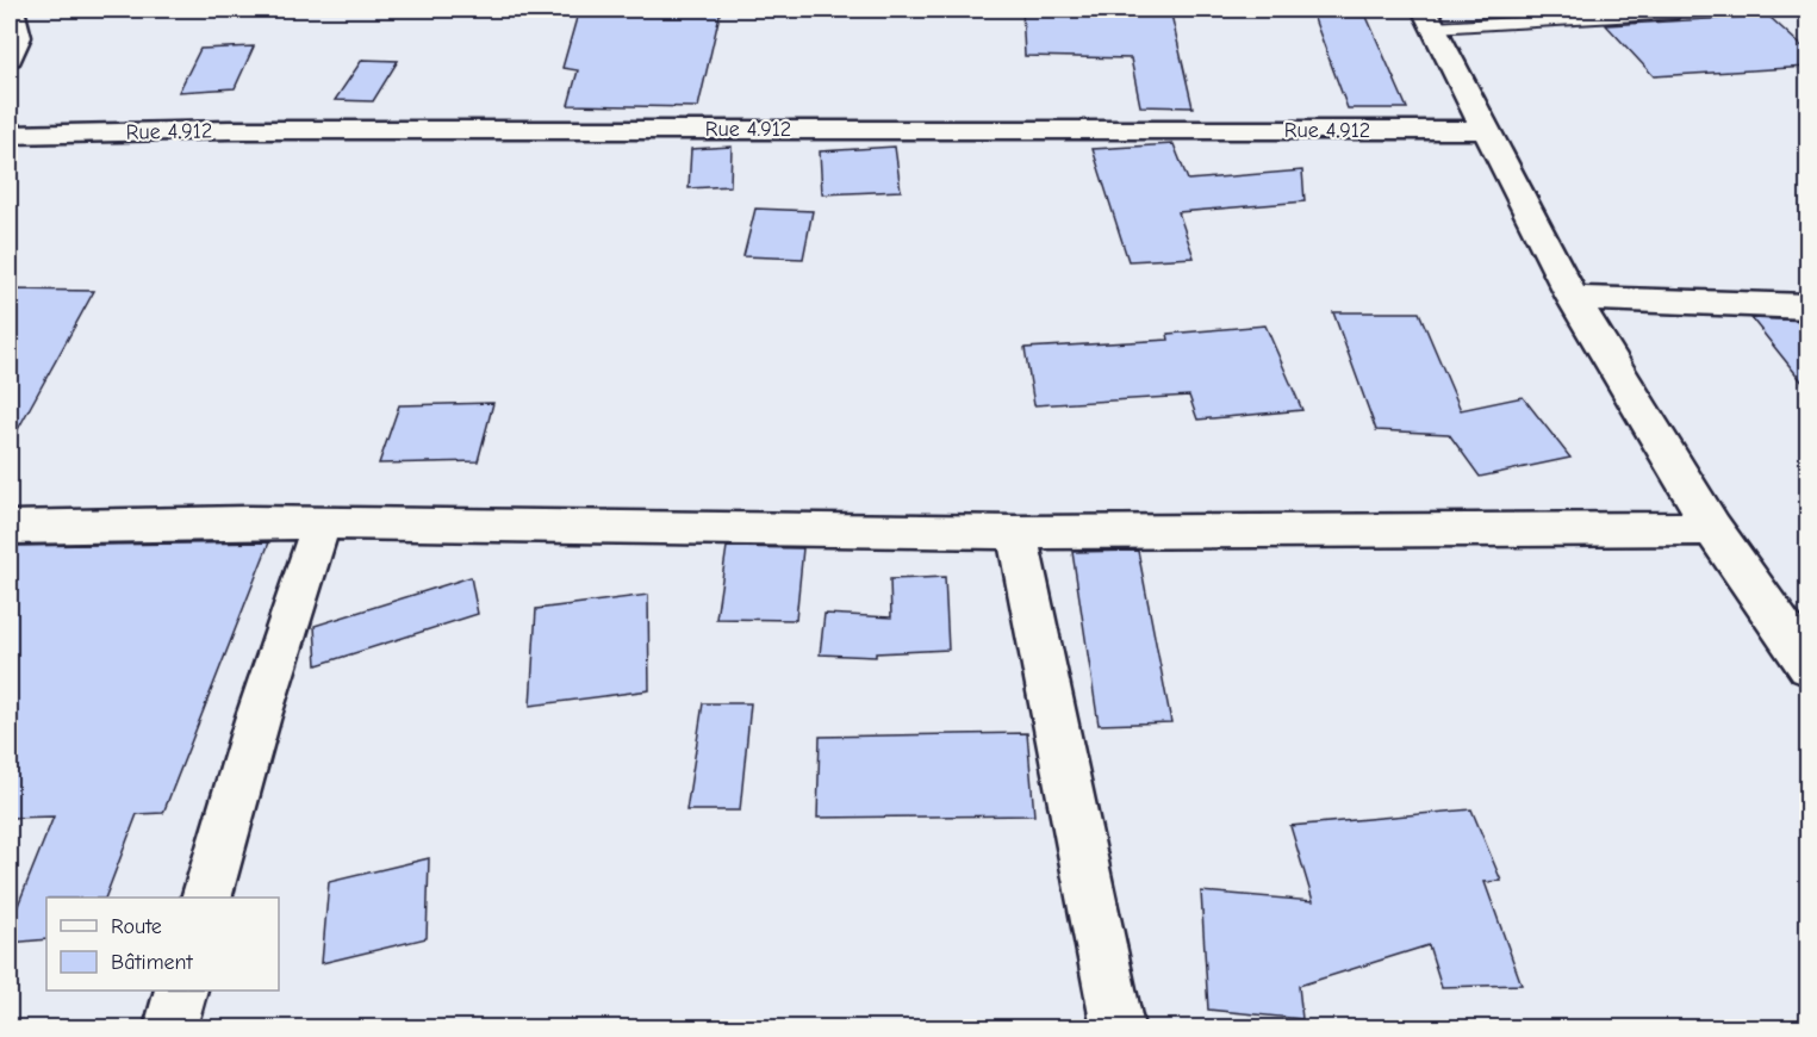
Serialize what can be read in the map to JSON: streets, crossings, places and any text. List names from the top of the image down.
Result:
{
  "streets": {
    "street": ["Rue 4.912"]
  },
  "legend": ["Route", "Bâtiment"]
}
